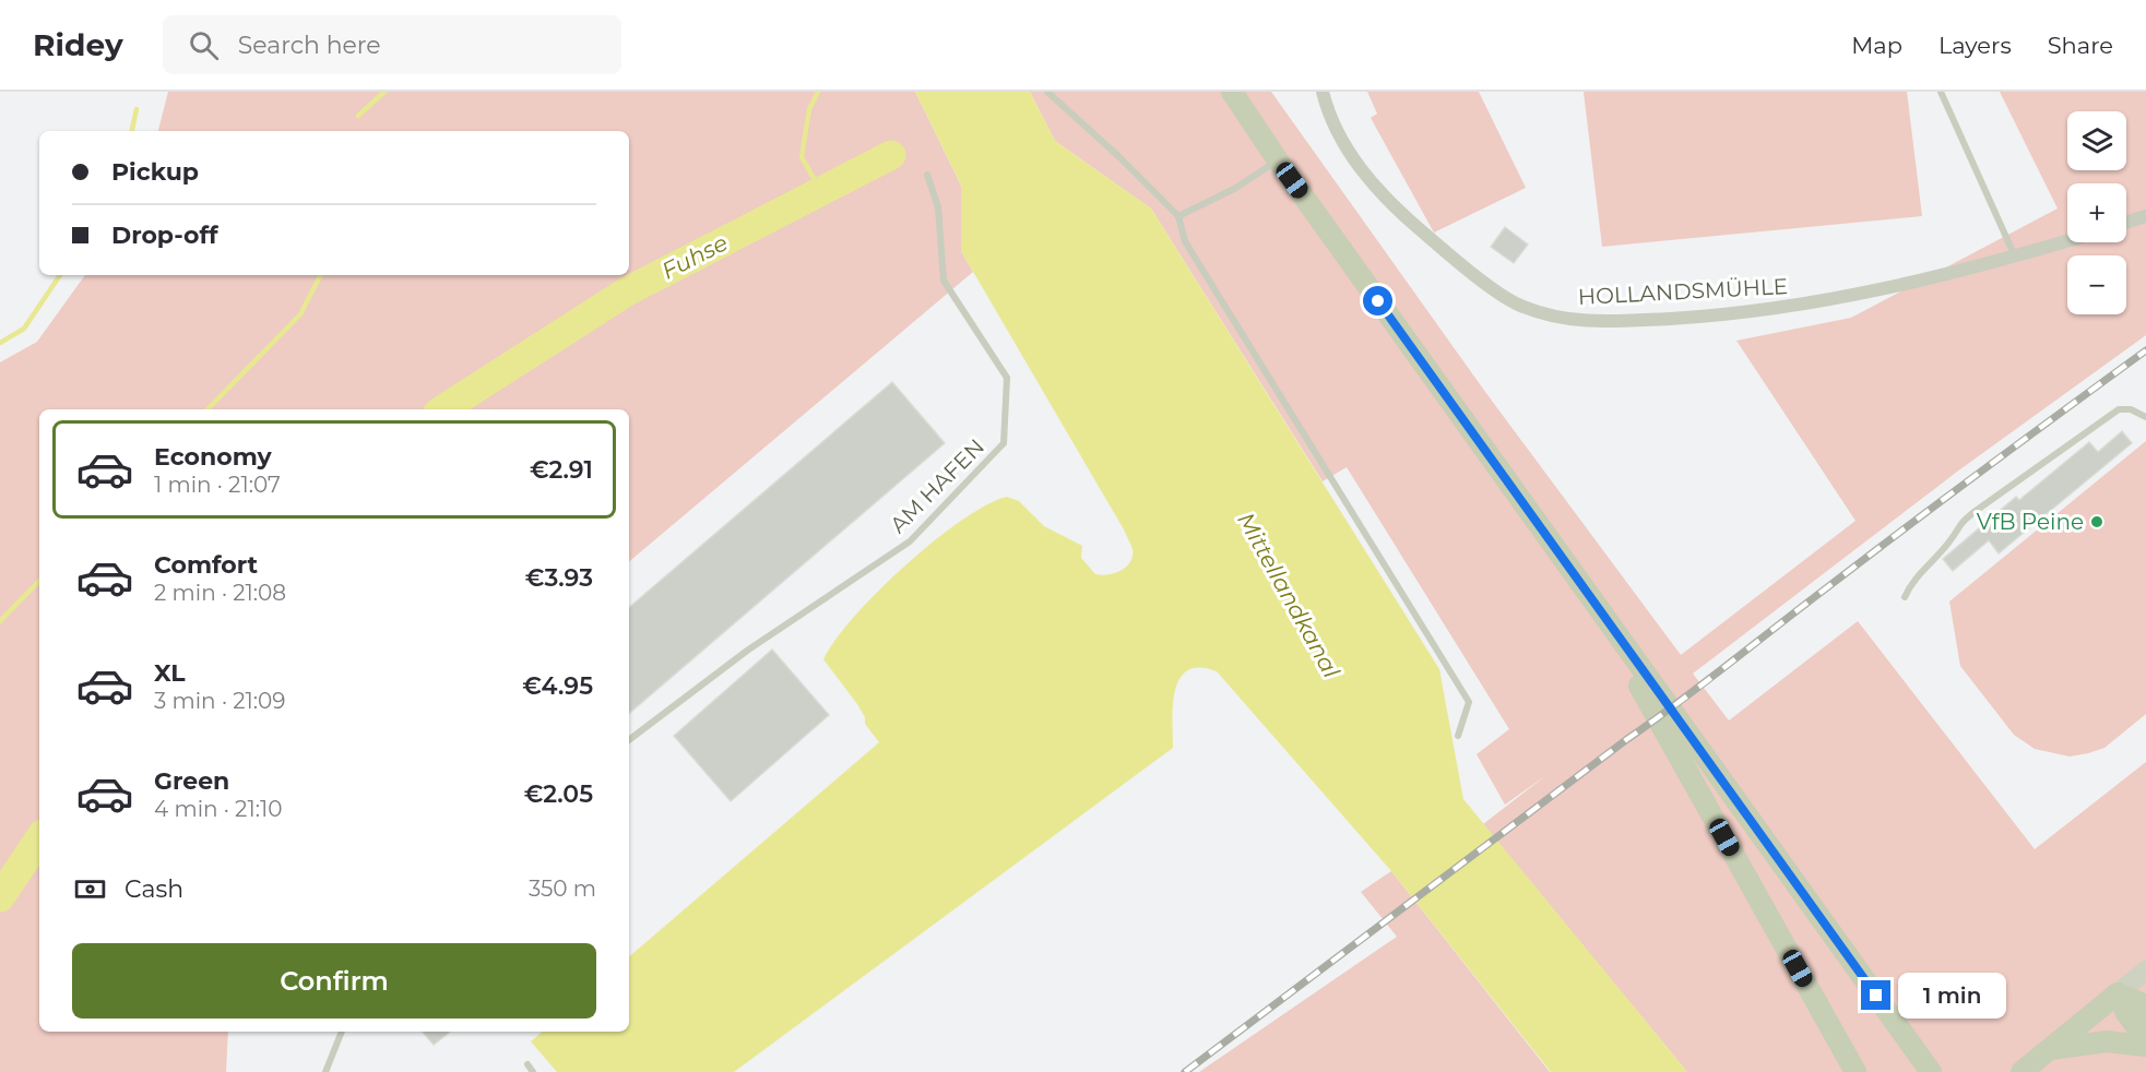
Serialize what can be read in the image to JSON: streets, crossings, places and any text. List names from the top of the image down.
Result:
{
  "streets": {
    "street": ["HOLLANDSMÜHLE"],
    "lane": ["AM HAFEN"]
  },
  "water": ["Fuhse", "Mittellandkanal"],
  "places": ["VfB Peine"],
  "page": {
    "header": "Ridey",
    "search": "Search here",
    "nav": ["Map", "Layers", "Share"],
    "map_buttons": ["+", "−"],
    "banner": ["Pickup", "Drop-off"],
    "list": [
      {
        "name": "Economy",
        "note": "1 min · 21:07",
        "value": "€2.91"
      },
      {
        "name": "Comfort",
        "note": "2 min · 21:08",
        "value": "€3.93"
      },
      {
        "name": "XL",
        "note": "3 min · 21:09",
        "value": "€4.95"
      },
      {
        "name": "Green",
        "note": "4 min · 21:10",
        "value": "€2.05"
      }
    ],
    "pay": ["Cash", "350 m"],
    "buttons": "Confirm",
    "bubble": "1 min"
  }
}
